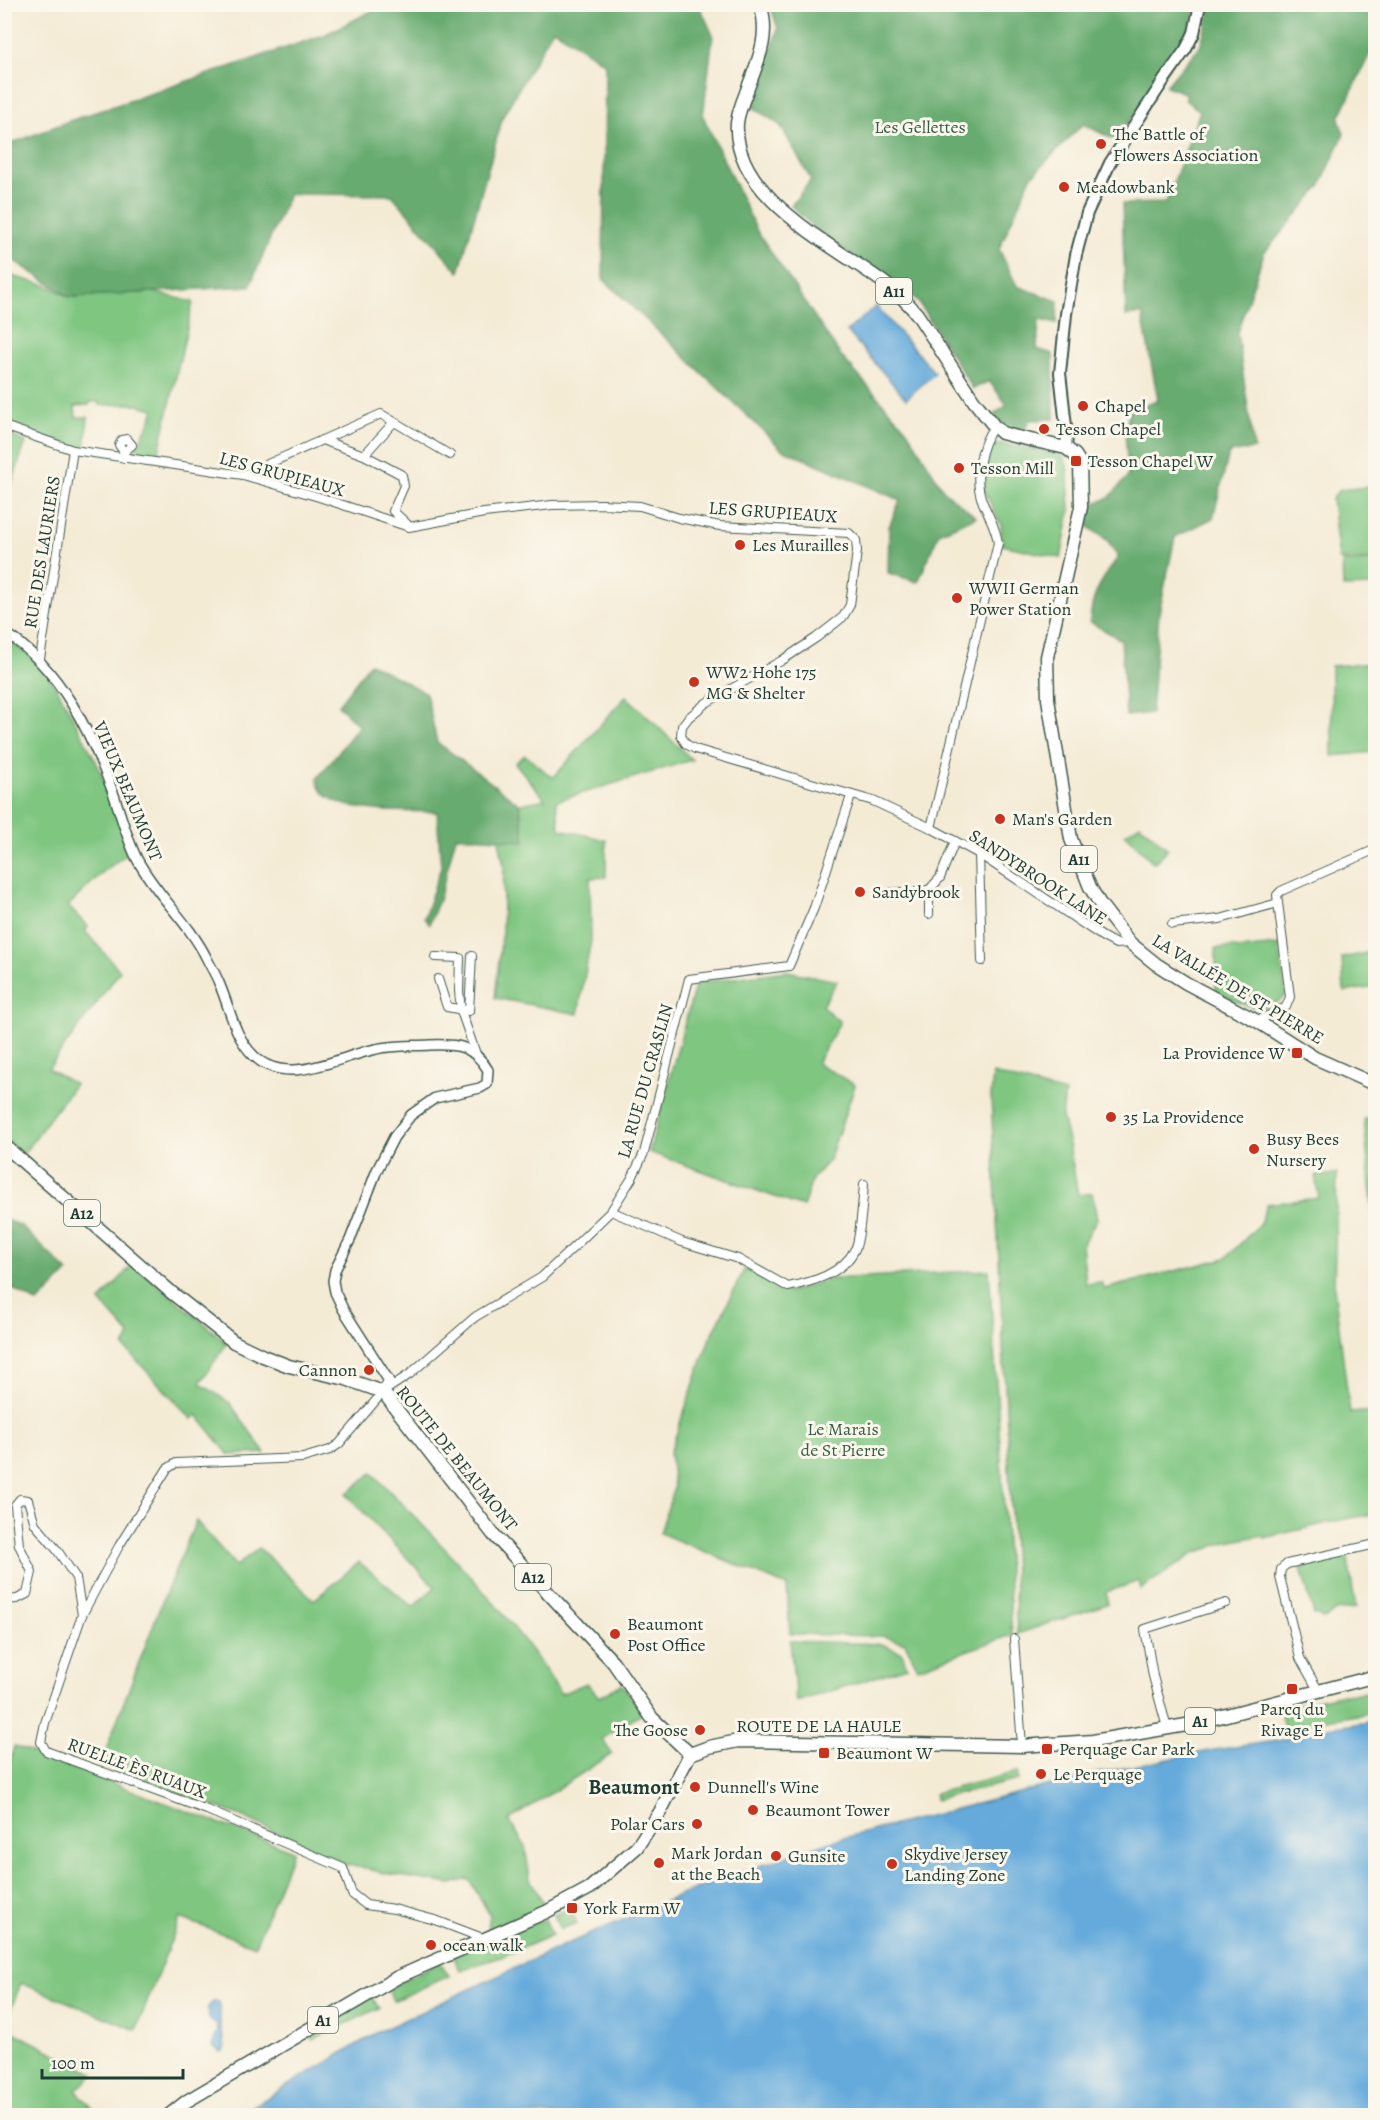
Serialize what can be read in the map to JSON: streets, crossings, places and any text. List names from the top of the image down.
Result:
{
  "streets": {
    "main road": [
      "A11",
      "LA VALLÉE DE ST PIERRE",
      "A12",
      "ROUTE DE BEAUMONT",
      "A1",
      "ROUTE DE LA HAULE"
    ],
    "street": [
      "LES GRUPIEAUX",
      "RUE DES LAURIERS",
      "VIEUX BEAUMONT",
      "SANDYBROOK LANE",
      "LA RUE DU CRASLIN",
      "RUELLE ÈS RUAUX"
    ]
  },
  "crossings": [
    ["A11", "LA VALLÉE DE ST PIERRE"],
    ["LES GRUPIEAUX", "RUE DES LAURIERS"],
    ["LES GRUPIEAUX", "SANDYBROOK LANE"],
    ["LES GRUPIEAUX", "LA RUE DU CRASLIN"],
    ["RUE DES LAURIERS", "VIEUX BEAUMONT"],
    ["SANDYBROOK LANE", "LA VALLÉE DE ST PIERRE"],
    ["LA RUE DU CRASLIN", "ROUTE DE BEAUMONT"],
    ["LA RUE DU CRASLIN", "RUELLE ÈS RUAUX"],
    ["ROUTE DE BEAUMONT", "A1"],
    ["ROUTE DE BEAUMONT", "ROUTE DE LA HAULE"],
    ["ROUTE DE BEAUMONT", "RUELLE ÈS RUAUX"],
    ["A1", "ROUTE DE LA HAULE"],
    ["A1", "RUELLE ÈS RUAUX"]
  ],
  "districts": ["Beaumont"],
  "parks": ["Les Gellettes", "Le Marais de St Pierre"],
  "places": {
    "other": [
      "The Battle of Flowers Association",
      "Meadowbank",
      "Chapel",
      "Tesson Chapel",
      "Tesson Mill",
      "Les Murailles",
      "WWII German Power Station",
      "WW2 Hohe 175 MG & Shelter",
      "Man's Garden",
      "Sandybrook",
      "35 La Providence",
      "Busy Bees Nursery",
      "Cannon",
      "Beaumont Post Office",
      "The Goose",
      "Le Perquage",
      "Dunnell's Wine",
      "Beaumont Tower",
      "Polar Cars",
      "Gunsite",
      "Mark Jordan at the Beach",
      "Skydive Jersey Landing Zone",
      "ocean walk"
    ],
    "transit": [
      "Tesson Chapel W",
      "La Providence W",
      "Parcq du Rivage E",
      "Perquage Car Park",
      "Beaumont W",
      "York Farm W"
    ]
  },
  "scale_bar": "100 m"
}
